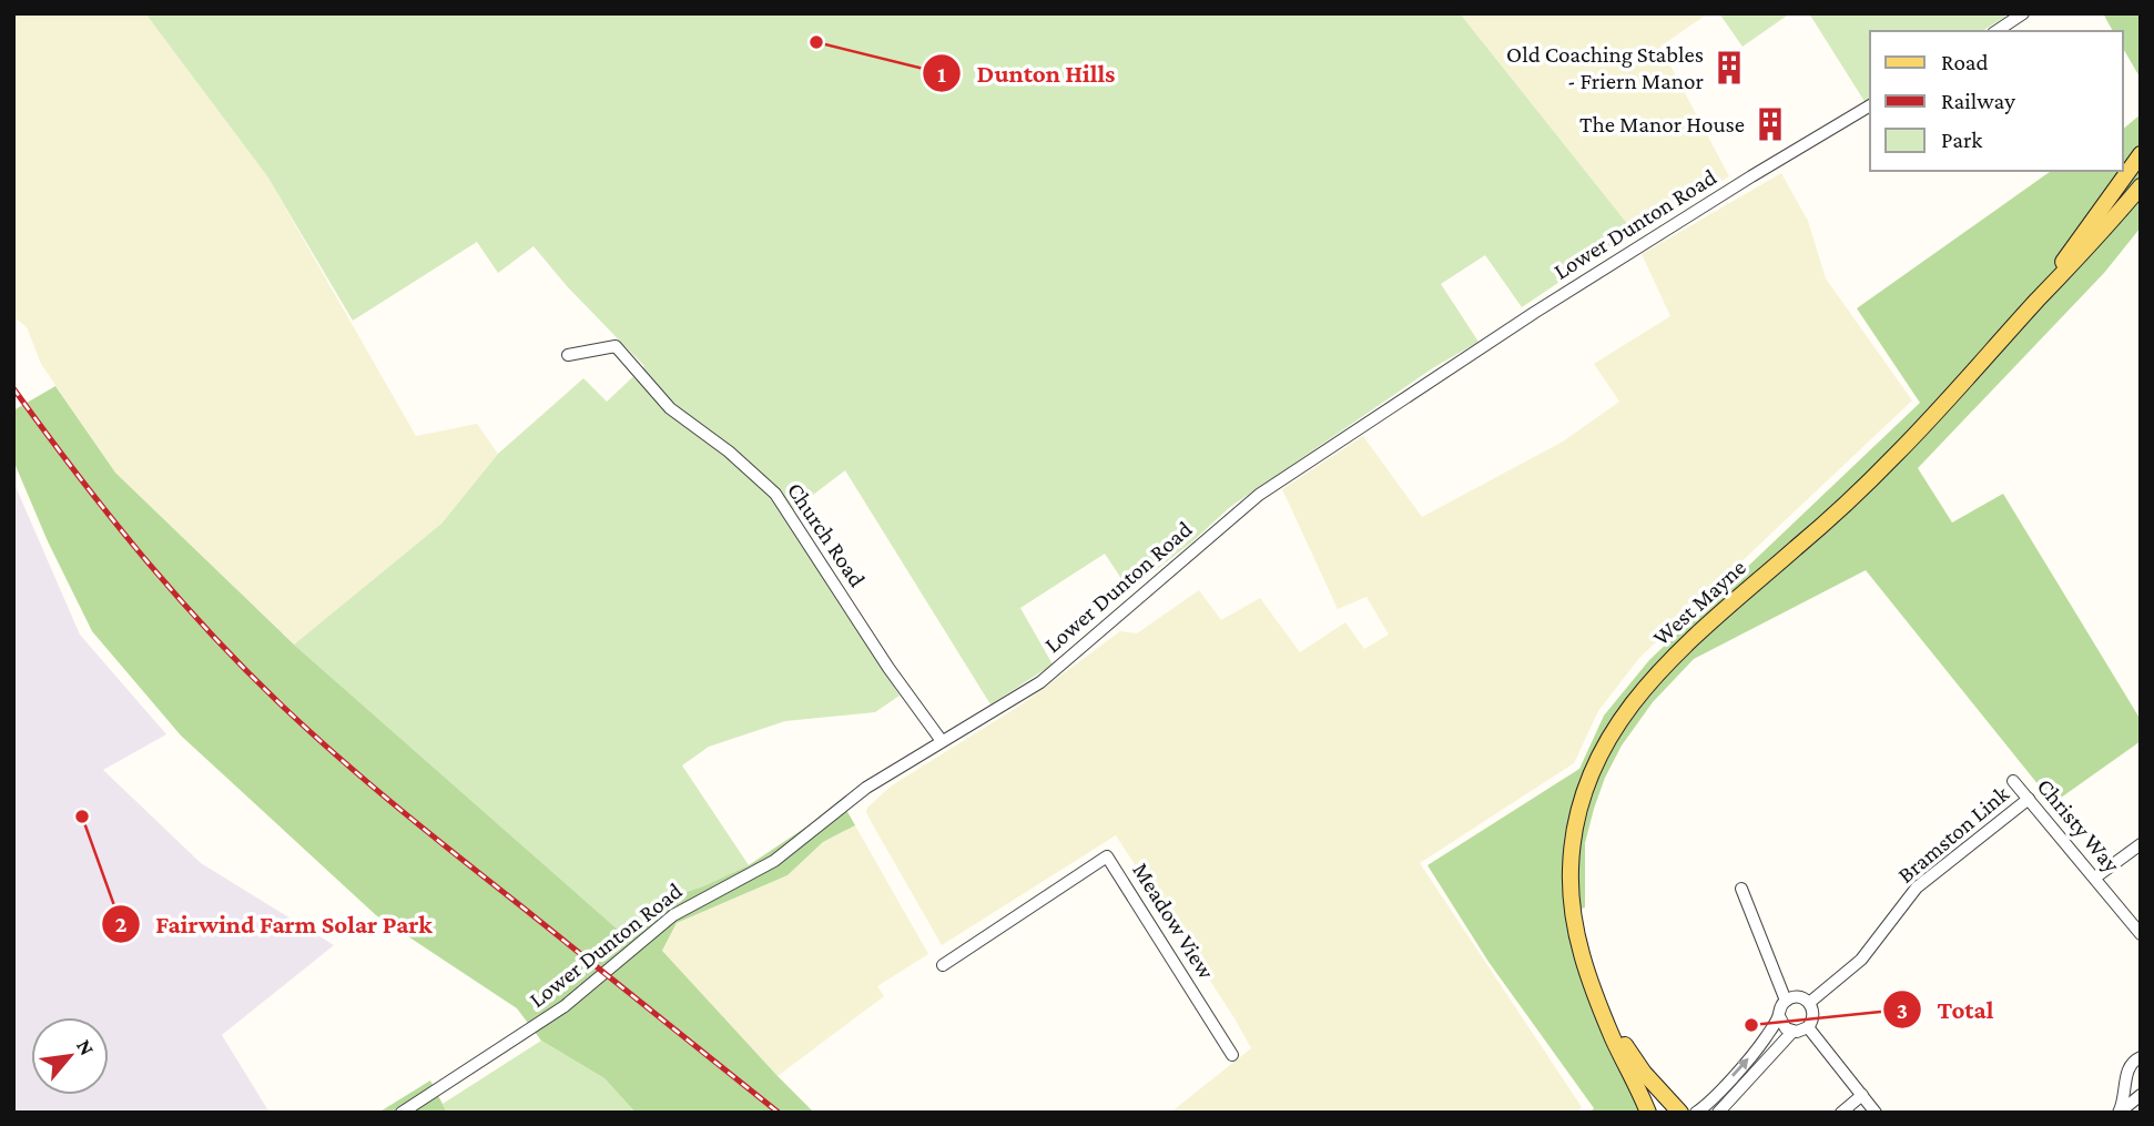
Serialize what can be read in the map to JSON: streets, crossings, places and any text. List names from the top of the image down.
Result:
{
  "streets": {
    "main road": ["West Mayne"],
    "street": [
      "Lower Dunton Road",
      "Church Road",
      "Christy Way",
      "Bramston Link",
      "Meadow View"
    ]
  },
  "crossings": [
    ["Lower Dunton Road", "Church Road"],
    ["Christy Way", "Bramston Link"]
  ],
  "places": {
    "other": ["Dunton Hills", "Fairwind Farm Solar Park", "Total"],
    "building": ["Old Coaching Stables - Friern Manor", "The Manor House"]
  },
  "legend": ["Road", "Railway", "Park"],
  "north": "top right"
}
